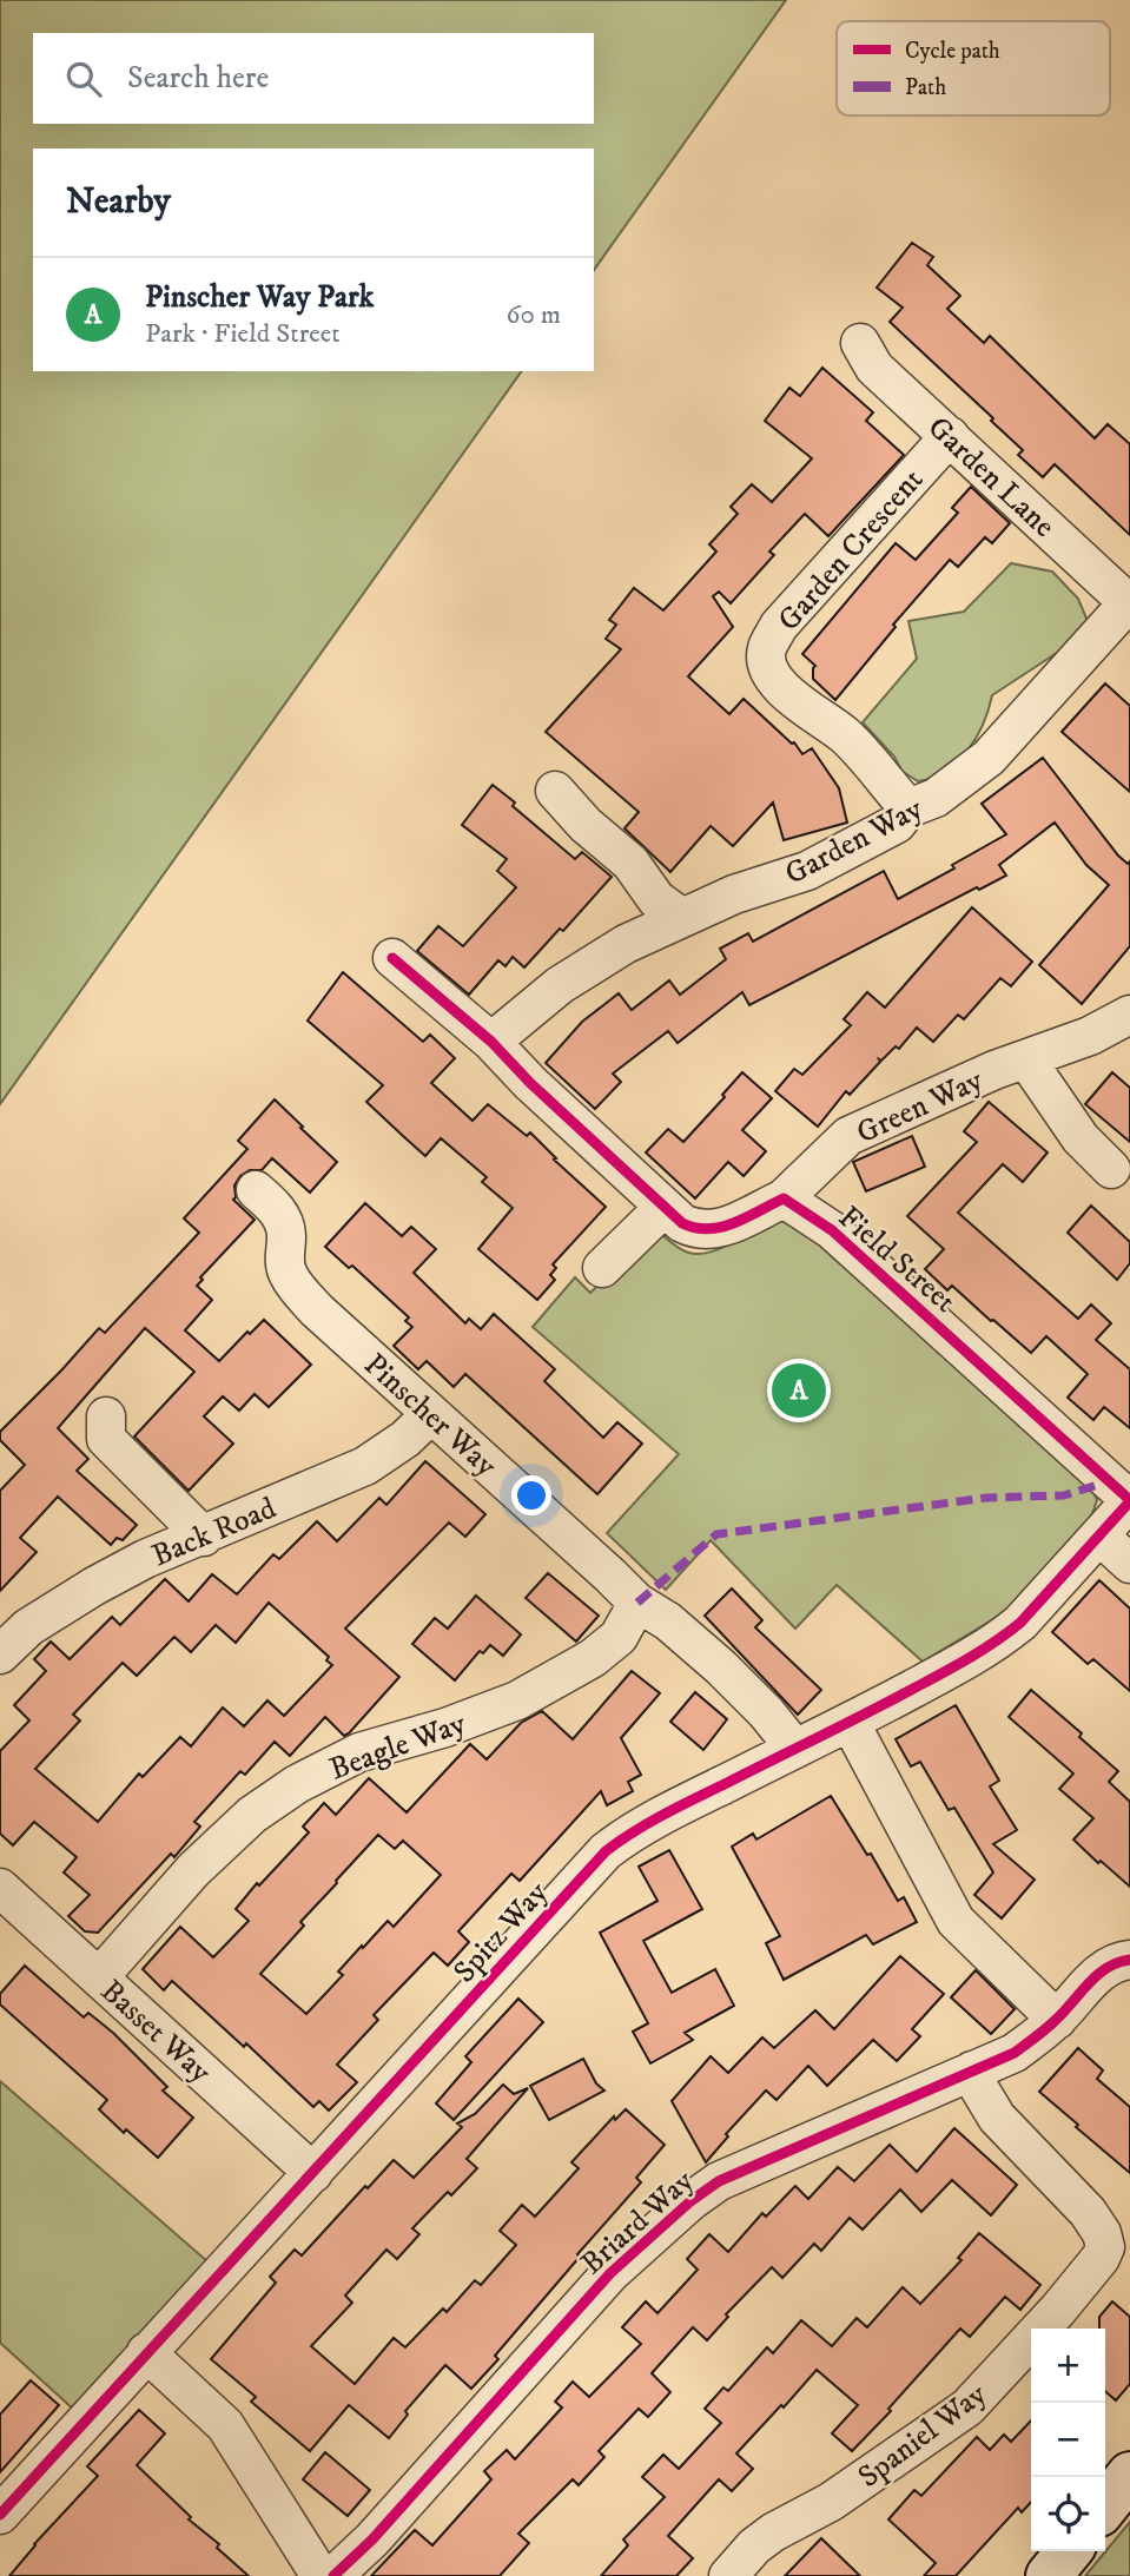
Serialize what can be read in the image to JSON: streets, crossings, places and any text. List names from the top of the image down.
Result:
{
  "streets": {
    "street": [
      "Garden Lane",
      "Garden Crescent",
      "Garden Way",
      "Green Way",
      "Field Street",
      "Pinscher Way",
      "Back Road",
      "Beagle Way",
      "Spitz Way",
      "Basset Way",
      "Briard Way",
      "Spaniel Way"
    ]
  },
  "crossings": [
    ["Garden Lane", "Garden Crescent"],
    ["Garden Lane", "Garden Way"],
    ["Garden Crescent", "Garden Way"],
    ["Green Way", "Field Street"],
    ["Field Street", "Spitz Way"],
    ["Pinscher Way", "Back Road"],
    ["Pinscher Way", "Beagle Way"],
    ["Pinscher Way", "Spitz Way"],
    ["Beagle Way", "Basset Way"],
    ["Spitz Way", "Basset Way"],
    ["Briard Way", "Spaniel Way"]
  ],
  "legend": ["Cycle path", "Path"],
  "page": {
    "search": "Search here",
    "heading": "Nearby",
    "list": [
      {
        "mark": "A",
        "name": "Pinscher Way Park",
        "note": "Park · Field Street",
        "value": "60 m"
      }
    ],
    "pins": "A",
    "map_buttons": ["+", "−"]
  }
}
